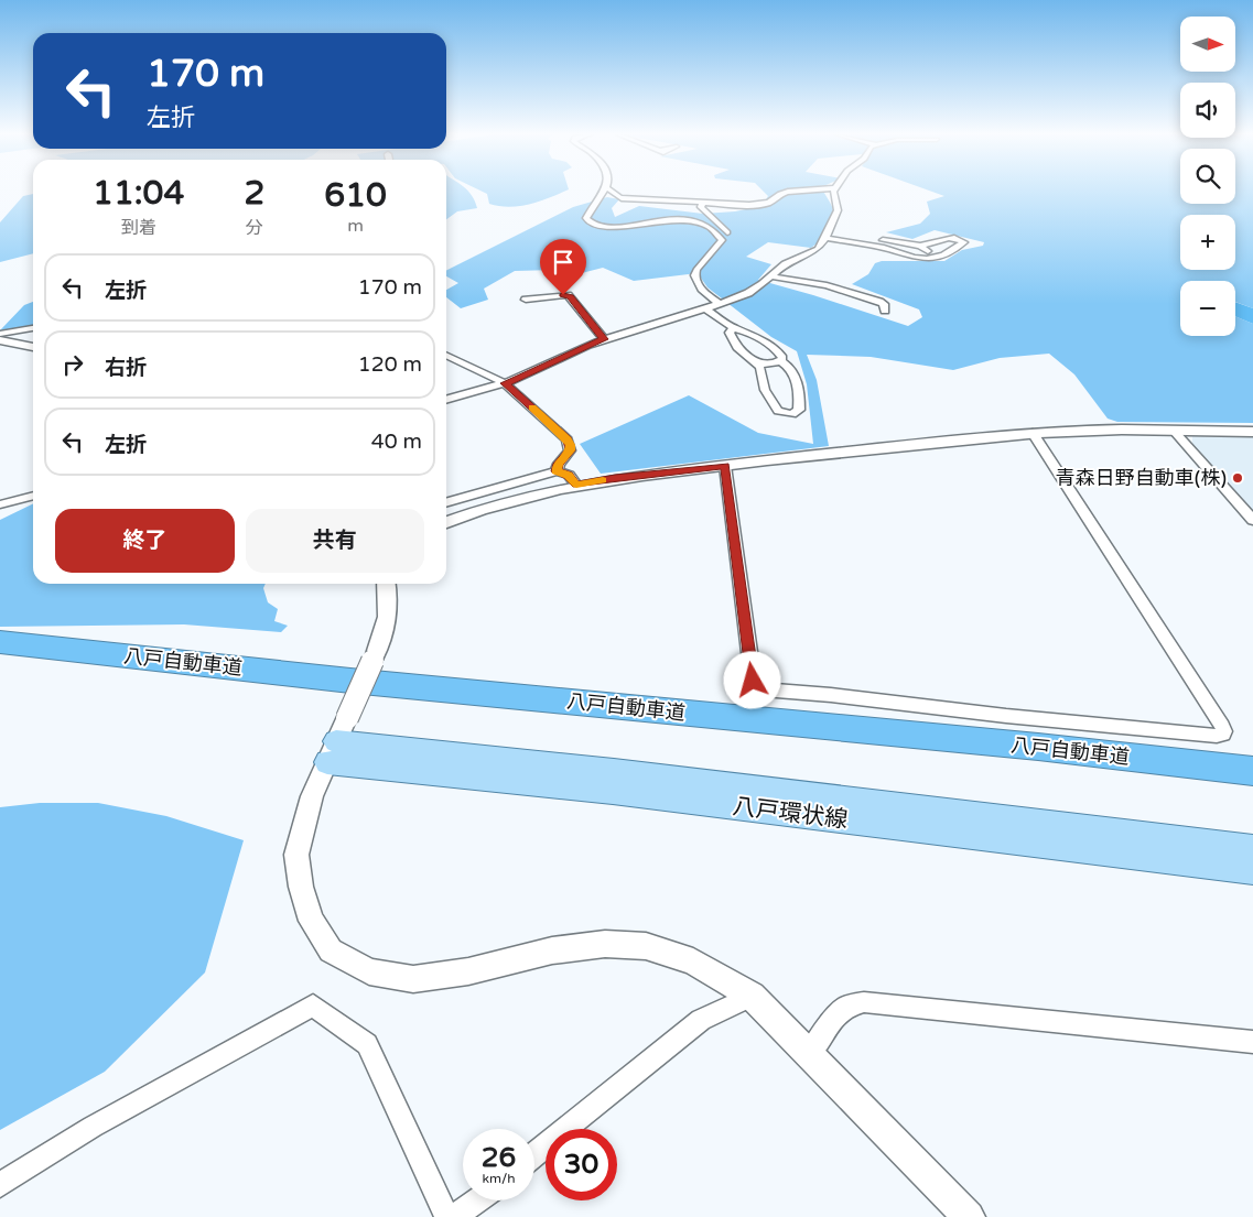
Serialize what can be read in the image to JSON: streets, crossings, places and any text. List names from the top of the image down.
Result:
{
  "streets": {
    "highway": ["八戸自動車道"],
    "main road": ["八戸環状線"]
  },
  "places": ["青森日野自動車(株)"],
  "north": "right",
  "page": {
    "map_buttons": ["+", "−"],
    "turn": ["170 m", "左折"],
    "eta": [
      "11:04",
      "到着",
      "2",
      "分",
      "610",
      "m"
    ],
    "list": [
      {
        "name": "左折",
        "value": "170 m"
      },
      {
        "name": "右折",
        "value": "120 m"
      },
      {
        "name": "左折",
        "value": "40 m"
      }
    ],
    "buttons": ["終了", "共有"],
    "speed": "26 km/h",
    "limit": "30"
  }
}
